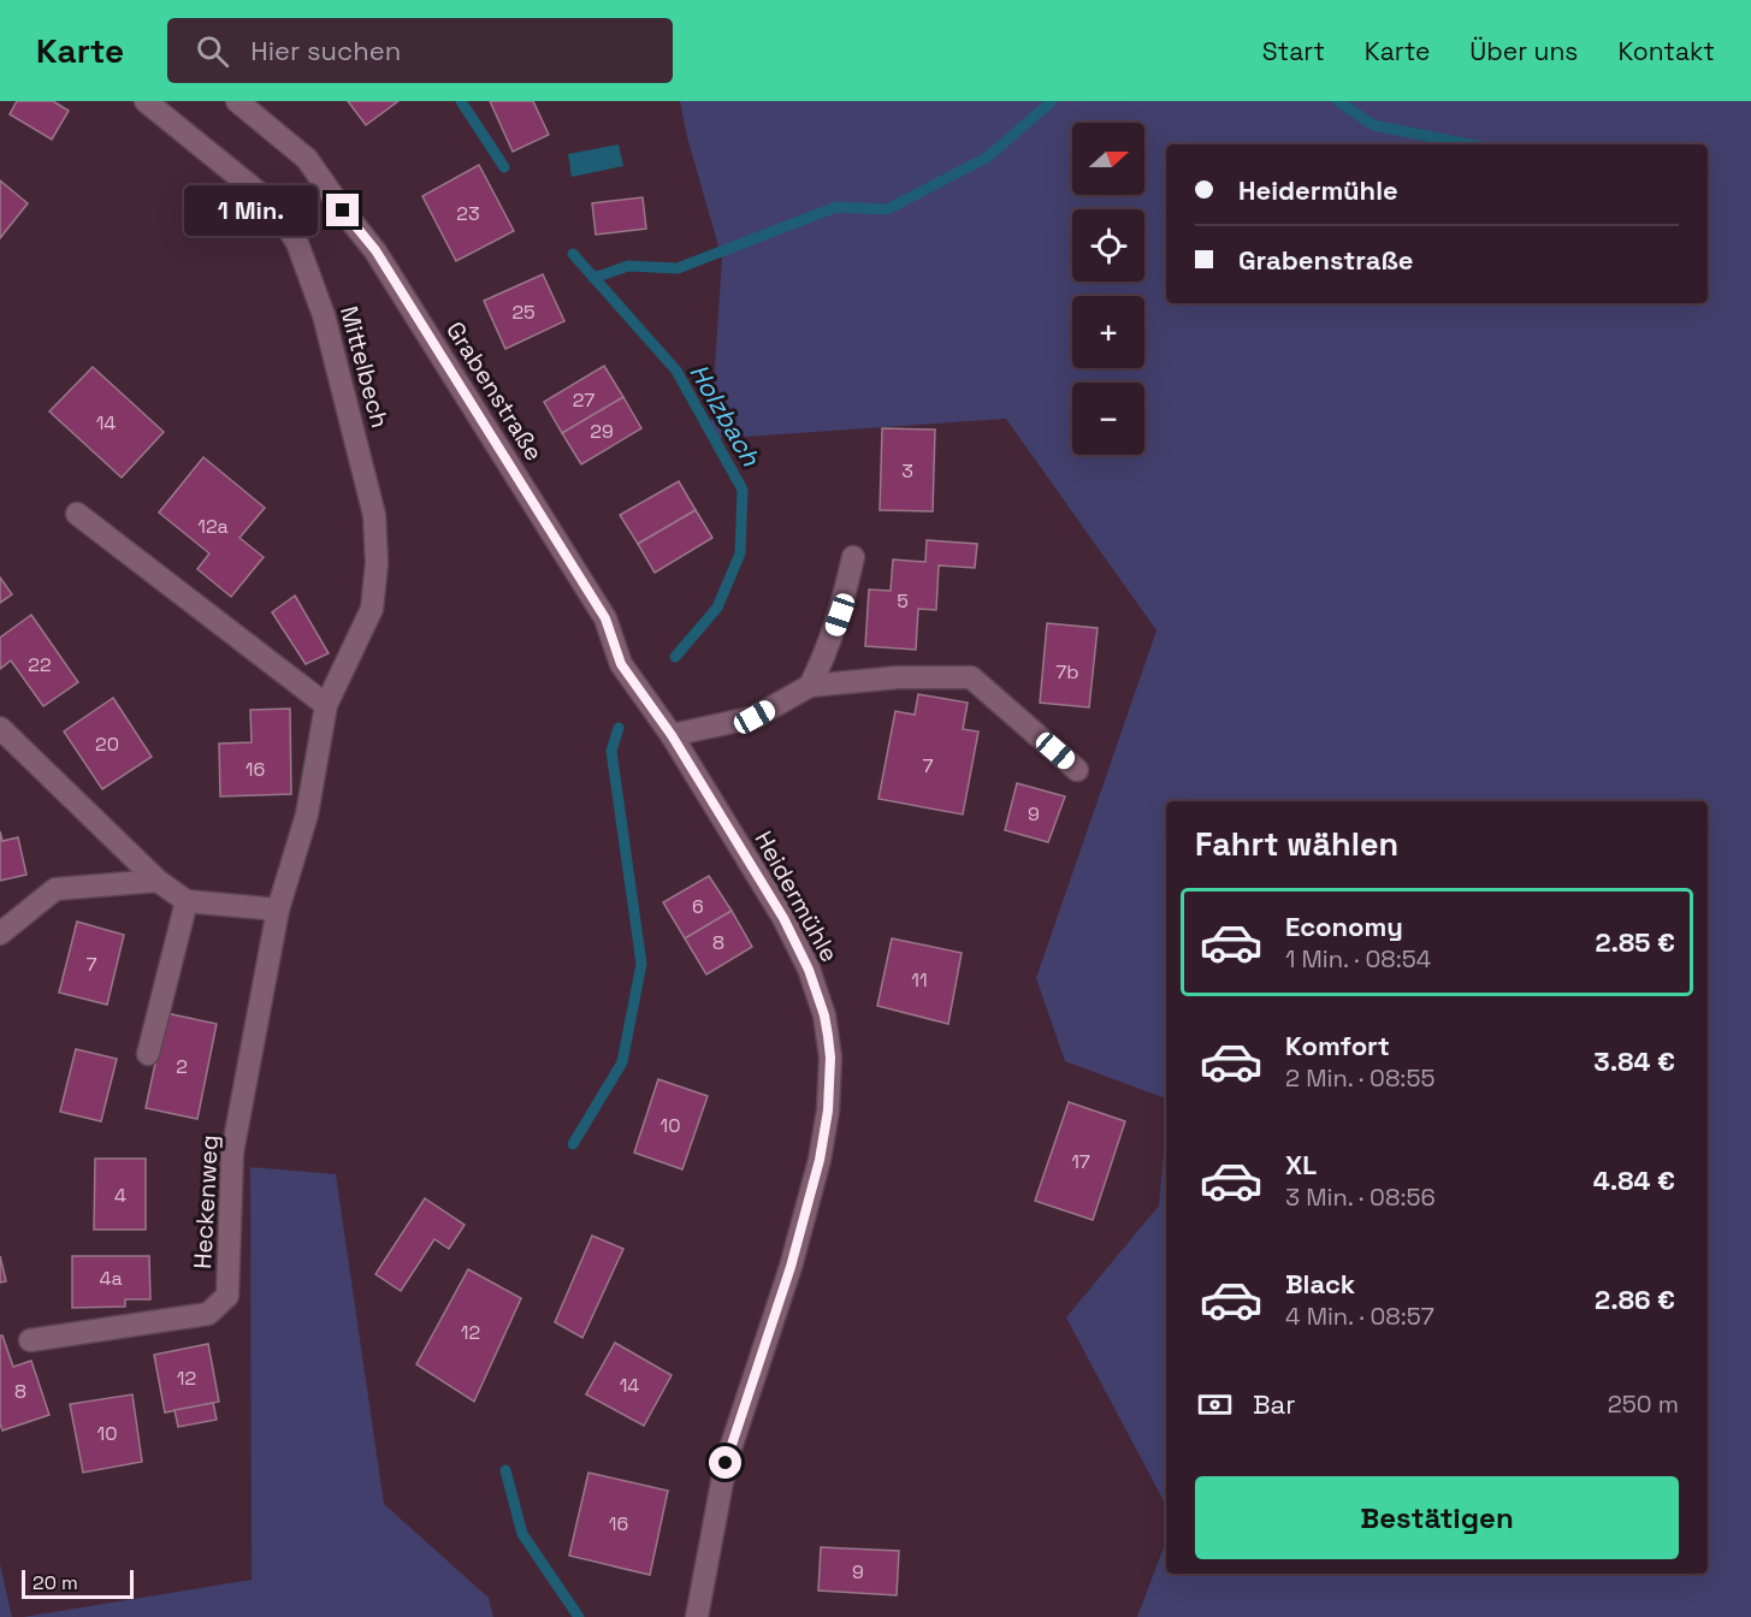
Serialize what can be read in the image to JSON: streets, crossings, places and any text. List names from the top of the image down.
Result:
{
  "streets": {
    "street": [
      "Mittelbech",
      "Grabenstraße",
      "Heidermühle",
      "Heckenweg"
    ]
  },
  "crossings": [
    ["Mittelbech", "Heckenweg"],
    ["Grabenstraße", "Heidermühle"]
  ],
  "water": ["Holzbach"],
  "house_numbers": [
    "23",
    "25",
    "27",
    "14",
    "29",
    "3",
    "12a",
    "5",
    "22",
    "7b",
    "20",
    "7",
    "16",
    "9",
    "6",
    "8",
    "7",
    "11",
    "2",
    "10",
    "17",
    "4",
    "4a",
    "12",
    "12",
    "14",
    "8",
    "10",
    "16",
    "9"
  ],
  "scale_bar": "20 m",
  "north": "right",
  "page": {
    "header": "Karte",
    "search": "Hier suchen",
    "nav": [
      "Start",
      "Karte",
      "Über uns",
      "Kontakt"
    ],
    "map_buttons": ["+", "−"],
    "banner": ["Heidermühle", "Grabenstraße"],
    "bubble": "1 Min.",
    "heading": "Fahrt wählen",
    "list": [
      {
        "name": "Economy",
        "note": "1 Min. · 08:54",
        "value": "2.85 €"
      },
      {
        "name": "Komfort",
        "note": "2 Min. · 08:55",
        "value": "3.84 €"
      },
      {
        "name": "XL",
        "note": "3 Min. · 08:56",
        "value": "4.84 €"
      },
      {
        "name": "Black",
        "note": "4 Min. · 08:57",
        "value": "2.86 €"
      }
    ],
    "pay": ["Bar", "250 m"],
    "buttons": "Bestätigen",
    "scale": "20 m"
  }
}
